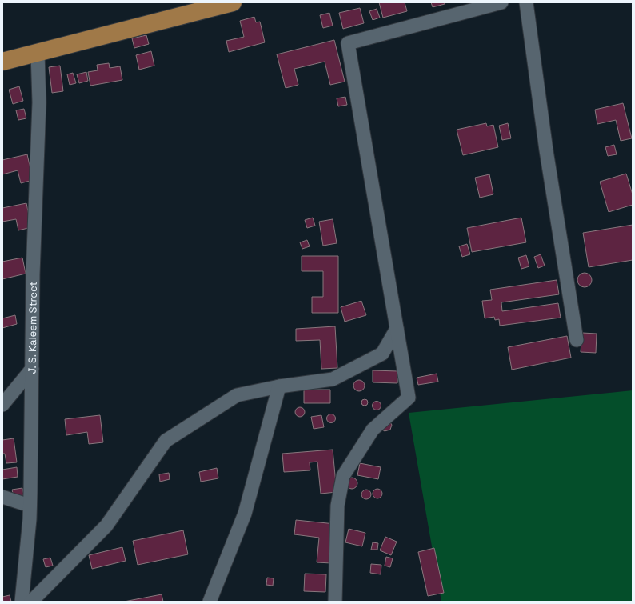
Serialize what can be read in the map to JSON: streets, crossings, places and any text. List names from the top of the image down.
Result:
{
  "streets": {
    "street": ["J. S. Kaleem Street"]
  }
}
